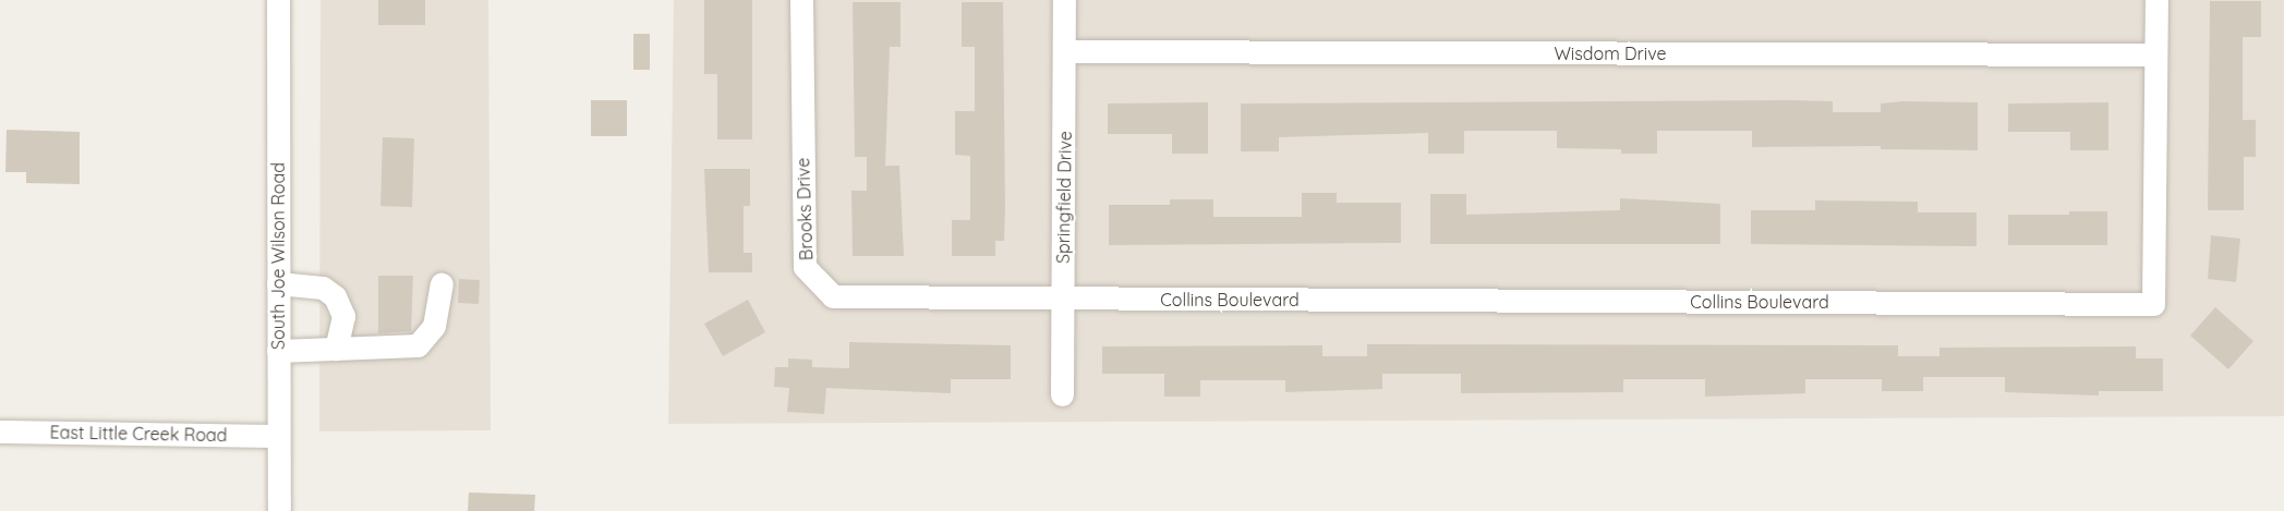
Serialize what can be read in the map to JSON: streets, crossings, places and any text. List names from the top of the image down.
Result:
{
  "streets": {
    "street": [
      "Wisdom Drive",
      "Springfield Drive",
      "Brooks Drive",
      "South Joe Wilson Road",
      "Collins Boulevard",
      "East Little Creek Road"
    ]
  },
  "crossings": [
    ["Wisdom Drive", "Springfield Drive"],
    ["Wisdom Drive", "Collins Boulevard"],
    ["Springfield Drive", "Brooks Drive"],
    ["Springfield Drive", "Collins Boulevard"],
    ["Brooks Drive", "Collins Boulevard"],
    ["South Joe Wilson Road", "East Little Creek Road"]
  ]
}
